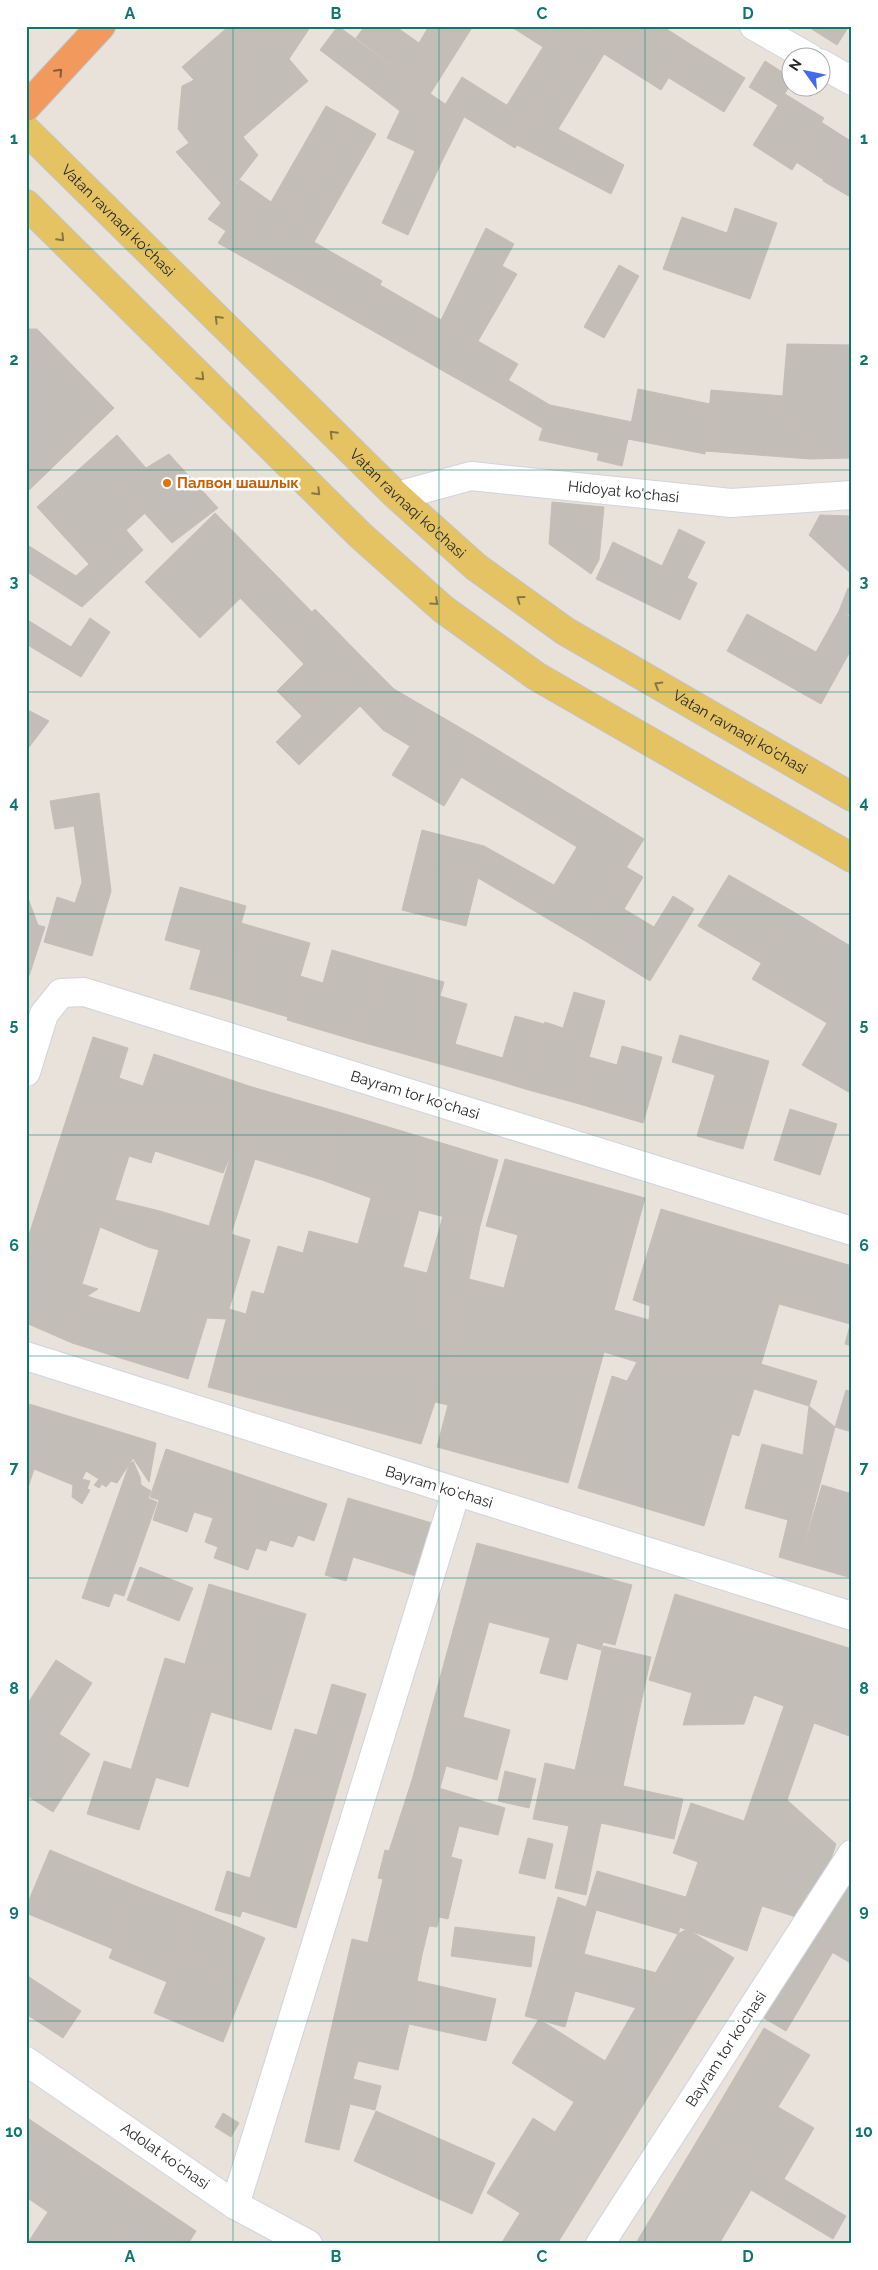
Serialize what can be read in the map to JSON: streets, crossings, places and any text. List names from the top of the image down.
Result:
{
  "streets": {
    "main road": ["Vatan ravnaqi ko'chasi"],
    "street": [
      "Hidoyat ko'chasi",
      "Bayram tor koʻchasi",
      "Bayram koʻchasi",
      "Adolat koʻchasi"
    ]
  },
  "crossings": [
    ["Vatan ravnaqi ko'chasi", "Hidoyat ko'chasi"]
  ],
  "places": ["Палвон шашлык"],
  "north": "top left",
  "grid": {
    "columns": [
      "A",
      "B",
      "C",
      "D"
    ],
    "rows": [
      "1",
      "2",
      "3",
      "4",
      "5",
      "6",
      "7",
      "8",
      "9",
      "10"
    ]
  }
}
